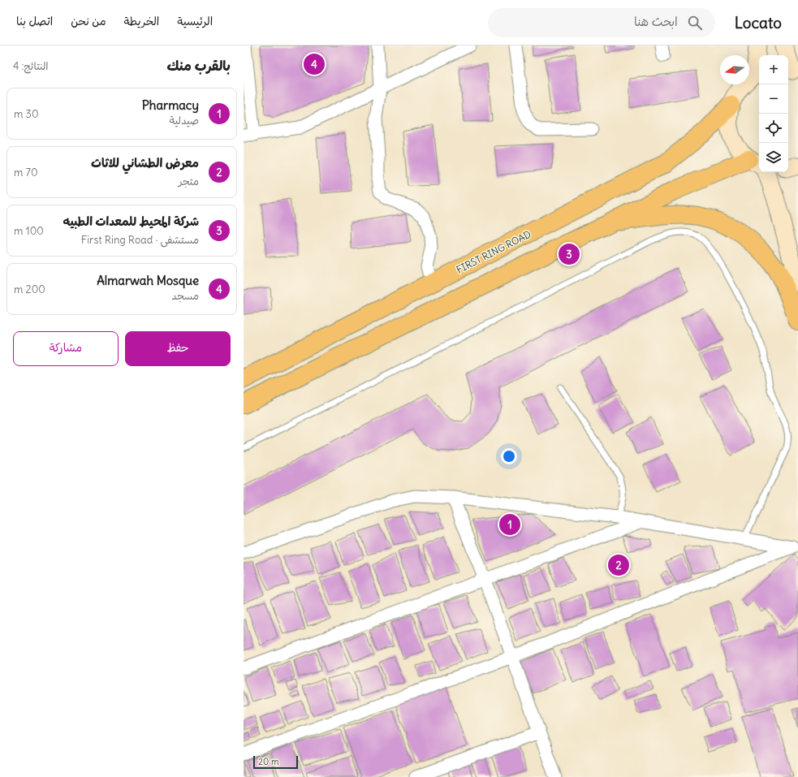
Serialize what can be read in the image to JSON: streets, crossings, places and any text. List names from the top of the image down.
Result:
{
  "streets": {
    "main road": ["FIRST RING ROAD"]
  },
  "scale_bar": "20 m",
  "north": "left",
  "page": {
    "header": "Locato",
    "search": "ابحث هنا",
    "nav": [
      "الرئيسية",
      "الخريطة",
      "من نحن",
      "اتصل بنا"
    ],
    "heading": ["بالقرب منك", "النتائج: 4"],
    "pins": [
      "4",
      "3",
      "1",
      "2"
    ],
    "map_buttons": ["+", "−"],
    "list": [
      {
        "mark": "1",
        "name": "Pharmacy",
        "note": "صيدلية",
        "value": "30 m"
      },
      {
        "mark": "2",
        "name": "معرض الطشاني للاثاث",
        "note": "متجر",
        "value": "70 m"
      },
      {
        "mark": "3",
        "name": "شركة المحيط للمعدات الطبيه",
        "note": "مستشفى · First Ring Road",
        "value": "100 m"
      },
      {
        "mark": "4",
        "name": "Almarwah Mosque",
        "note": "مسجد",
        "value": "200 m"
      }
    ],
    "buttons": ["حفظ", "مشاركة"],
    "scale": "20 m"
  }
}
